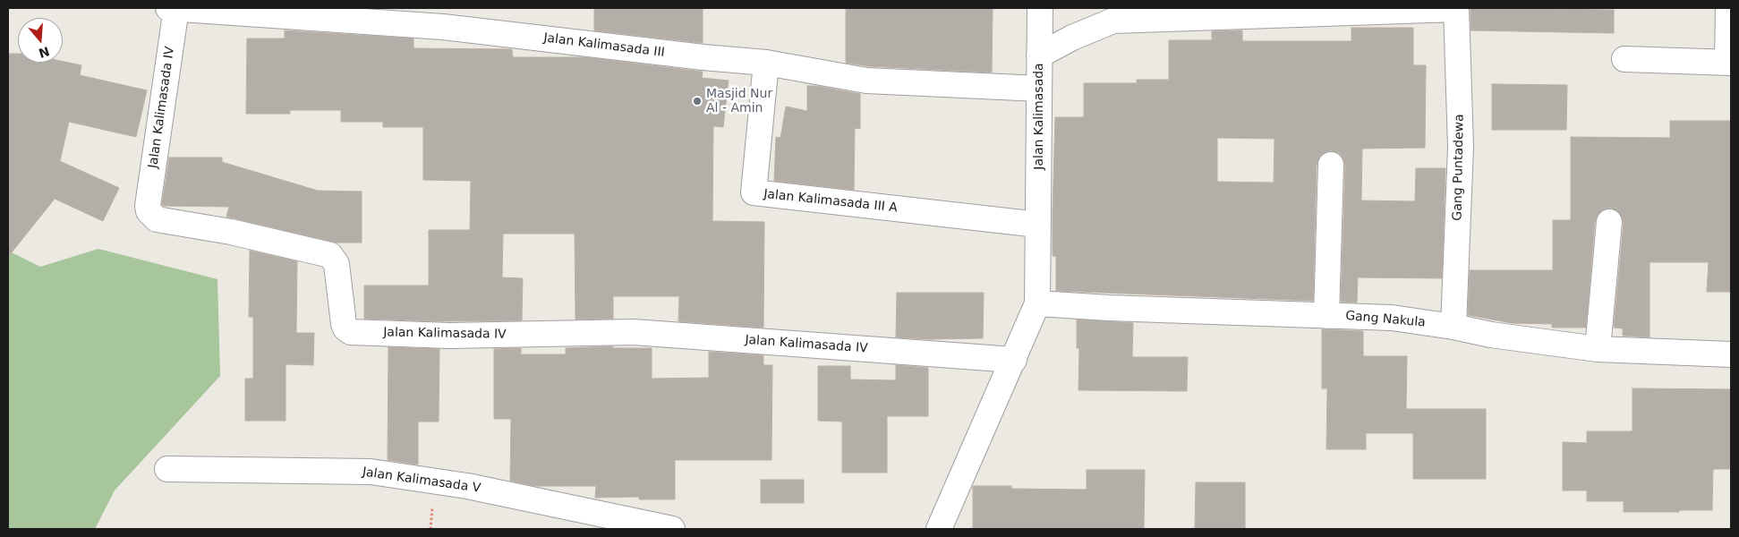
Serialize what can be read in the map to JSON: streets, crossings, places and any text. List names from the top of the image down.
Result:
{
  "streets": {
    "street": [
      "Jalan Kalimasada III",
      "Jalan Kalimasada IV",
      "Jalan Kalimasada",
      "Gang Puntadewa",
      "Jalan Kalimasada III A",
      "Gang Nakula",
      "Jalan Kalimasada V"
    ]
  },
  "crossings": [
    ["Jalan Kalimasada III", "Jalan Kalimasada IV"],
    ["Jalan Kalimasada III", "Jalan Kalimasada"],
    ["Jalan Kalimasada III", "Jalan Kalimasada III A"],
    ["Jalan Kalimasada IV", "Jalan Kalimasada"],
    ["Jalan Kalimasada", "Gang Puntadewa"],
    ["Jalan Kalimasada", "Jalan Kalimasada III A"],
    ["Jalan Kalimasada", "Gang Nakula"],
    ["Gang Puntadewa", "Gang Nakula"]
  ],
  "places": ["Masjid Nur Al - Amin"],
  "north": "bottom"
}
